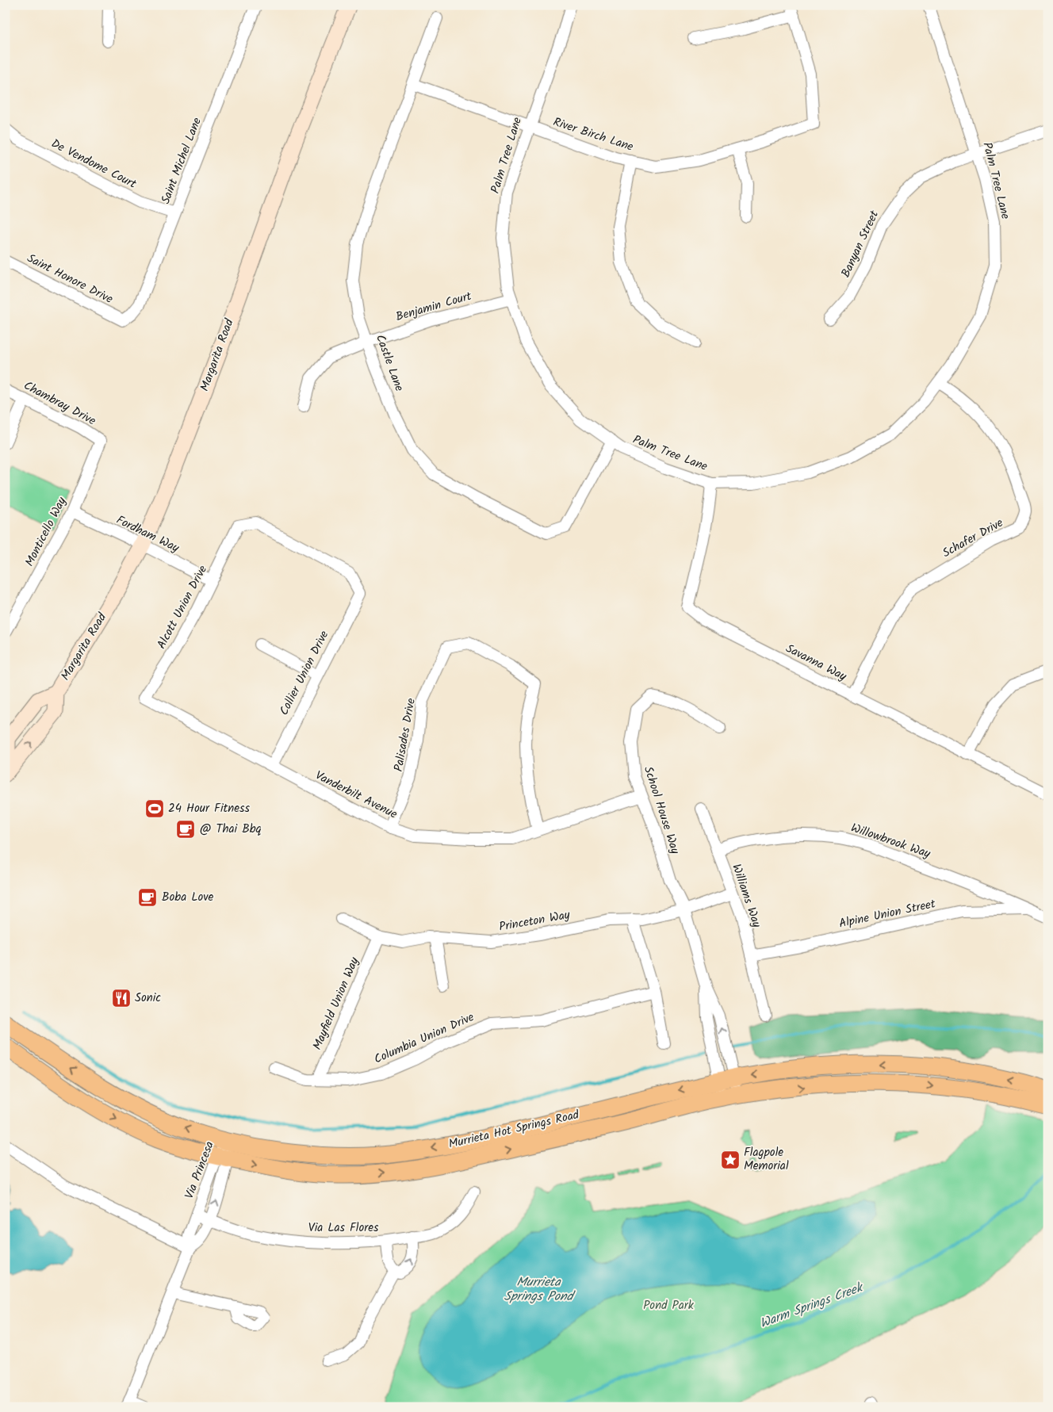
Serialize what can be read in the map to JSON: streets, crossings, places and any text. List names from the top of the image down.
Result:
{
  "streets": {
    "main road": ["Margarita Road", "Murrieta Hot Springs Road"],
    "street": [
      "River Birch Lane",
      "Palm Tree Lane",
      "Saint Michel Lane",
      "De Vendome Court",
      "Banyan Street",
      "Saint Honore Drive",
      "Benjamin Court",
      "Castle Lane",
      "Chambray Drive",
      "Monticello Way",
      "Fordham Way",
      "Schafer Drive",
      "Alcott Union Drive",
      "Savanna Way",
      "Collier Union Drive",
      "Palisades Drive",
      "Vanderbilt Avenue",
      "School House Way",
      "Willowbrook Way",
      "Williams Way",
      "Alpine Union Street",
      "Princeton Way",
      "Mayfield Union Way",
      "Columbia Union Drive",
      "Via Princesa",
      "Via Las Flores"
    ]
  },
  "crossings": [
    ["River Birch Lane", "Palm Tree Lane"],
    ["River Birch Lane", "Castle Lane"],
    ["Palm Tree Lane", "Banyan Street"],
    ["Palm Tree Lane", "Benjamin Court"],
    ["Palm Tree Lane", "Castle Lane"],
    ["Palm Tree Lane", "Schafer Drive"],
    ["Palm Tree Lane", "Savanna Way"],
    ["Saint Michel Lane", "De Vendome Court"],
    ["Saint Michel Lane", "Saint Honore Drive"],
    ["Benjamin Court", "Castle Lane"],
    ["Margarita Road", "Fordham Way"],
    ["Chambray Drive", "Monticello Way"],
    ["Monticello Way", "Fordham Way"],
    ["Fordham Way", "Alcott Union Drive"],
    ["Schafer Drive", "Savanna Way"],
    ["Alcott Union Drive", "Collier Union Drive"],
    ["Alcott Union Drive", "Vanderbilt Avenue"],
    ["Collier Union Drive", "Vanderbilt Avenue"],
    ["Palisades Drive", "Vanderbilt Avenue"],
    ["Vanderbilt Avenue", "School House Way"],
    ["School House Way", "Princeton Way"],
    ["School House Way", "Murrieta Hot Springs Road"],
    ["Willowbrook Way", "Williams Way"],
    ["Willowbrook Way", "Alpine Union Street"],
    ["Williams Way", "Alpine Union Street"],
    ["Williams Way", "Princeton Way"],
    ["Princeton Way", "Mayfield Union Way"],
    ["Mayfield Union Way", "Columbia Union Drive"],
    ["Murrieta Hot Springs Road", "Via Princesa"],
    ["Via Princesa", "Via Las Flores"]
  ],
  "water": ["Murrieta Springs Pond", "Warm Springs Creek"],
  "parks": ["Pond Park"],
  "places": {
    "sports": ["24 Hour Fitness"],
    "cafe": ["@ Thai Bbq", "Boba Love"],
    "restaurant": ["Sonic"],
    "place": ["Flagpole Memorial"]
  }
}
